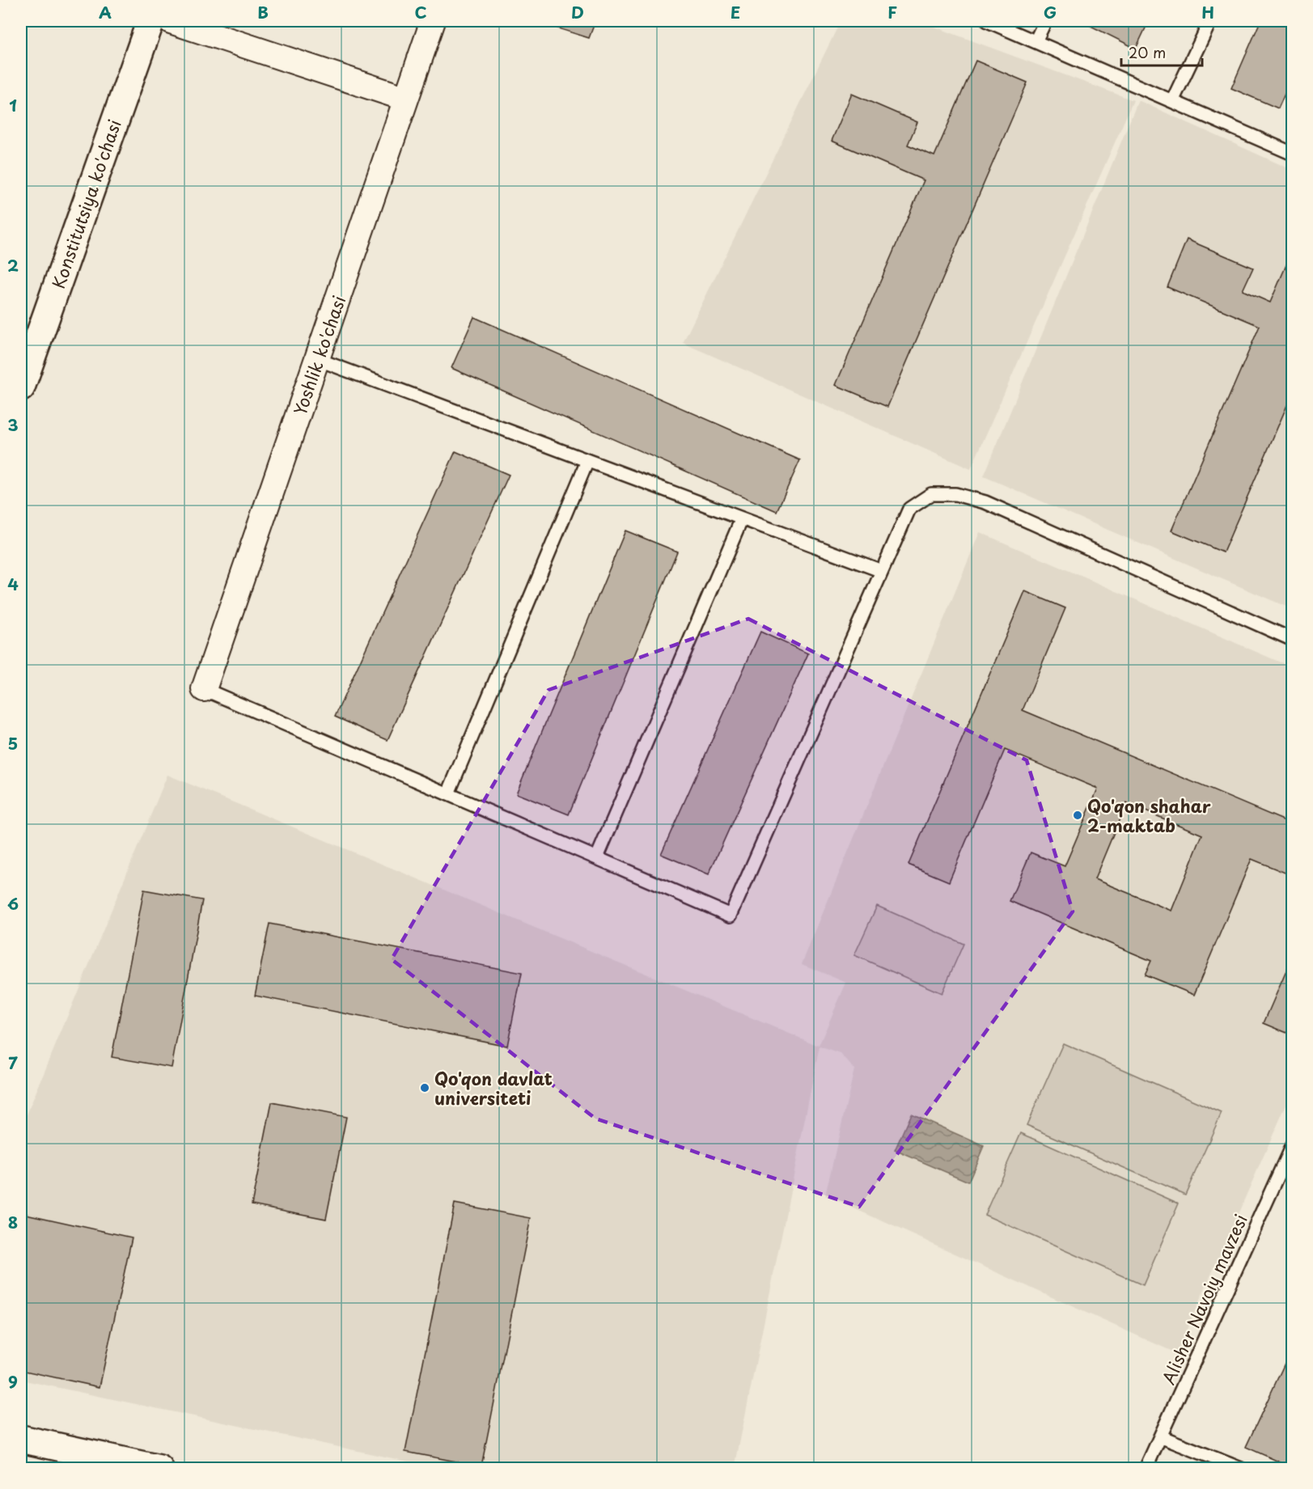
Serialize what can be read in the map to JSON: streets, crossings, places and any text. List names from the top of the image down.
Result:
{
  "streets": {
    "main road": ["Konstitutsiya ko'chasi"],
    "street": ["Yoshlik ko'chasi"],
    "lane": ["Alisher Navoiy mavzesi"]
  },
  "places": ["Qo'qon shahar 2-maktab", "Qo'qon davlat universiteti"],
  "scale_bar": "20 m",
  "grid": {
    "columns": [
      "A",
      "B",
      "C",
      "D",
      "E",
      "F",
      "G",
      "H"
    ],
    "rows": [
      "1",
      "2",
      "3",
      "4",
      "5",
      "6",
      "7",
      "8",
      "9"
    ]
  }
}
